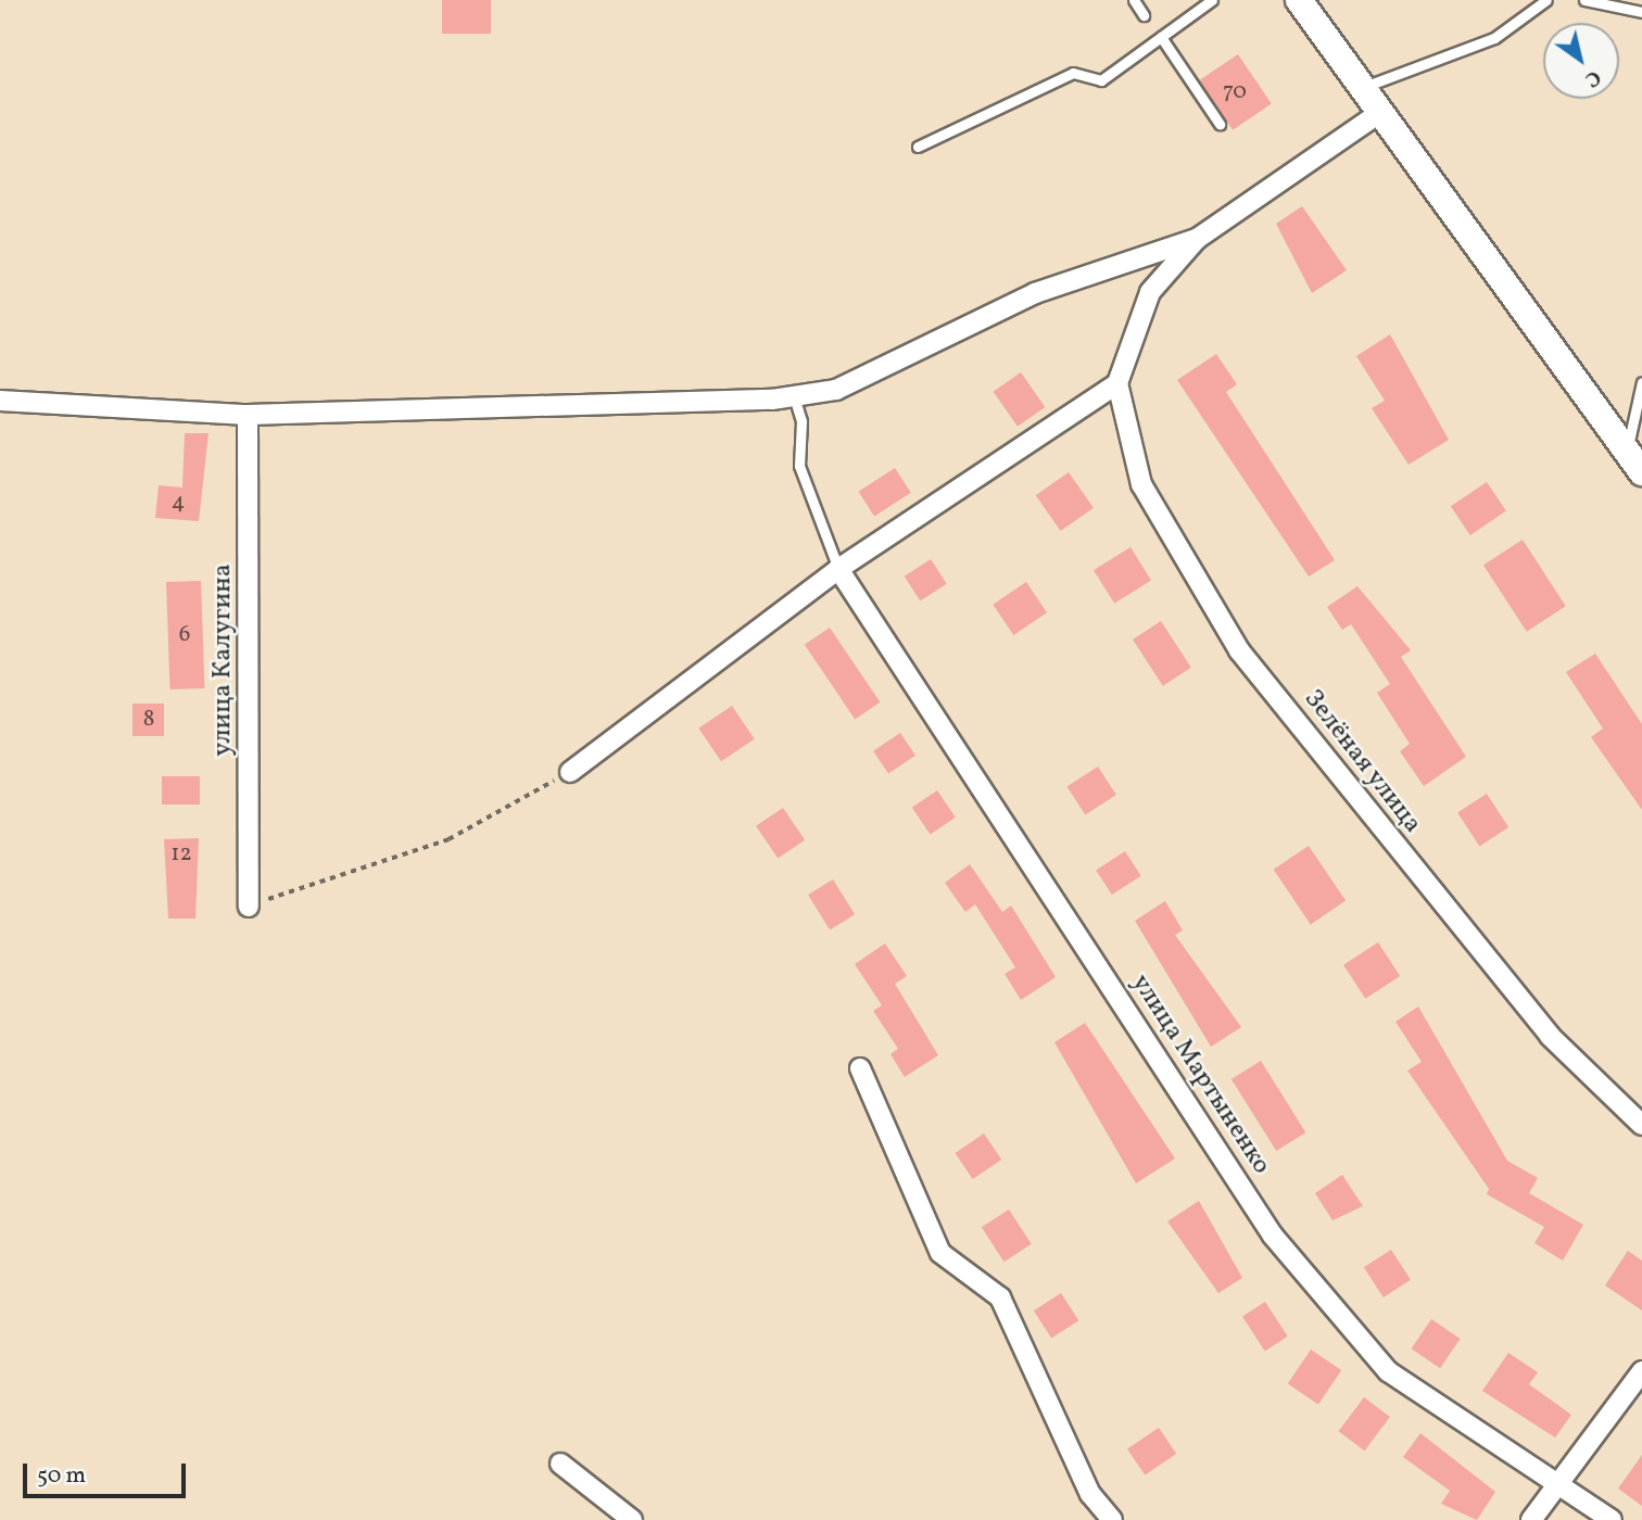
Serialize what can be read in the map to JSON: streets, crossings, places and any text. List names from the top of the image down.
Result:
{
  "streets": {
    "street": ["улица Калугина", "Зелёная улица", "улица Мартыненко"]
  },
  "house_numbers": [
    "70",
    "4",
    "6",
    "8",
    "12"
  ],
  "scale_bar": "50 m",
  "north": "bottom right"
}
